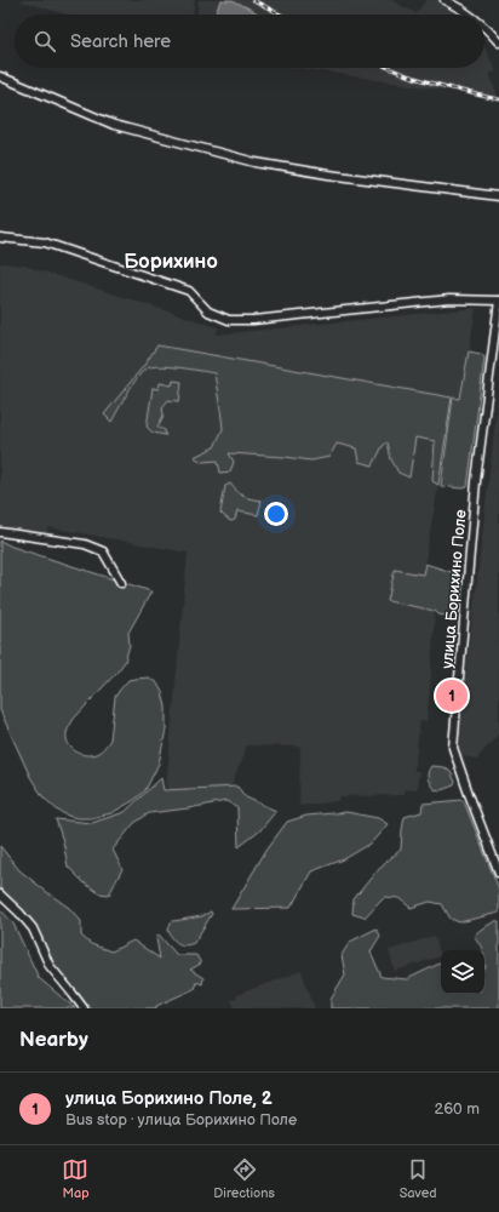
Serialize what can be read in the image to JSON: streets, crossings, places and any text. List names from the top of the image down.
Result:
{
  "streets": {
    "street": ["улица Борихино Поле"]
  },
  "districts": ["Борихино"],
  "page": {
    "search": "Search here",
    "pins": "1",
    "heading": "Nearby",
    "list": [
      {
        "mark": "1",
        "name": "улица Борихино Поле, 2",
        "note": "Bus stop · улица Борихино Поле",
        "value": "260 m"
      }
    ],
    "nav": ["Map", "Directions", "Saved"]
  }
}
